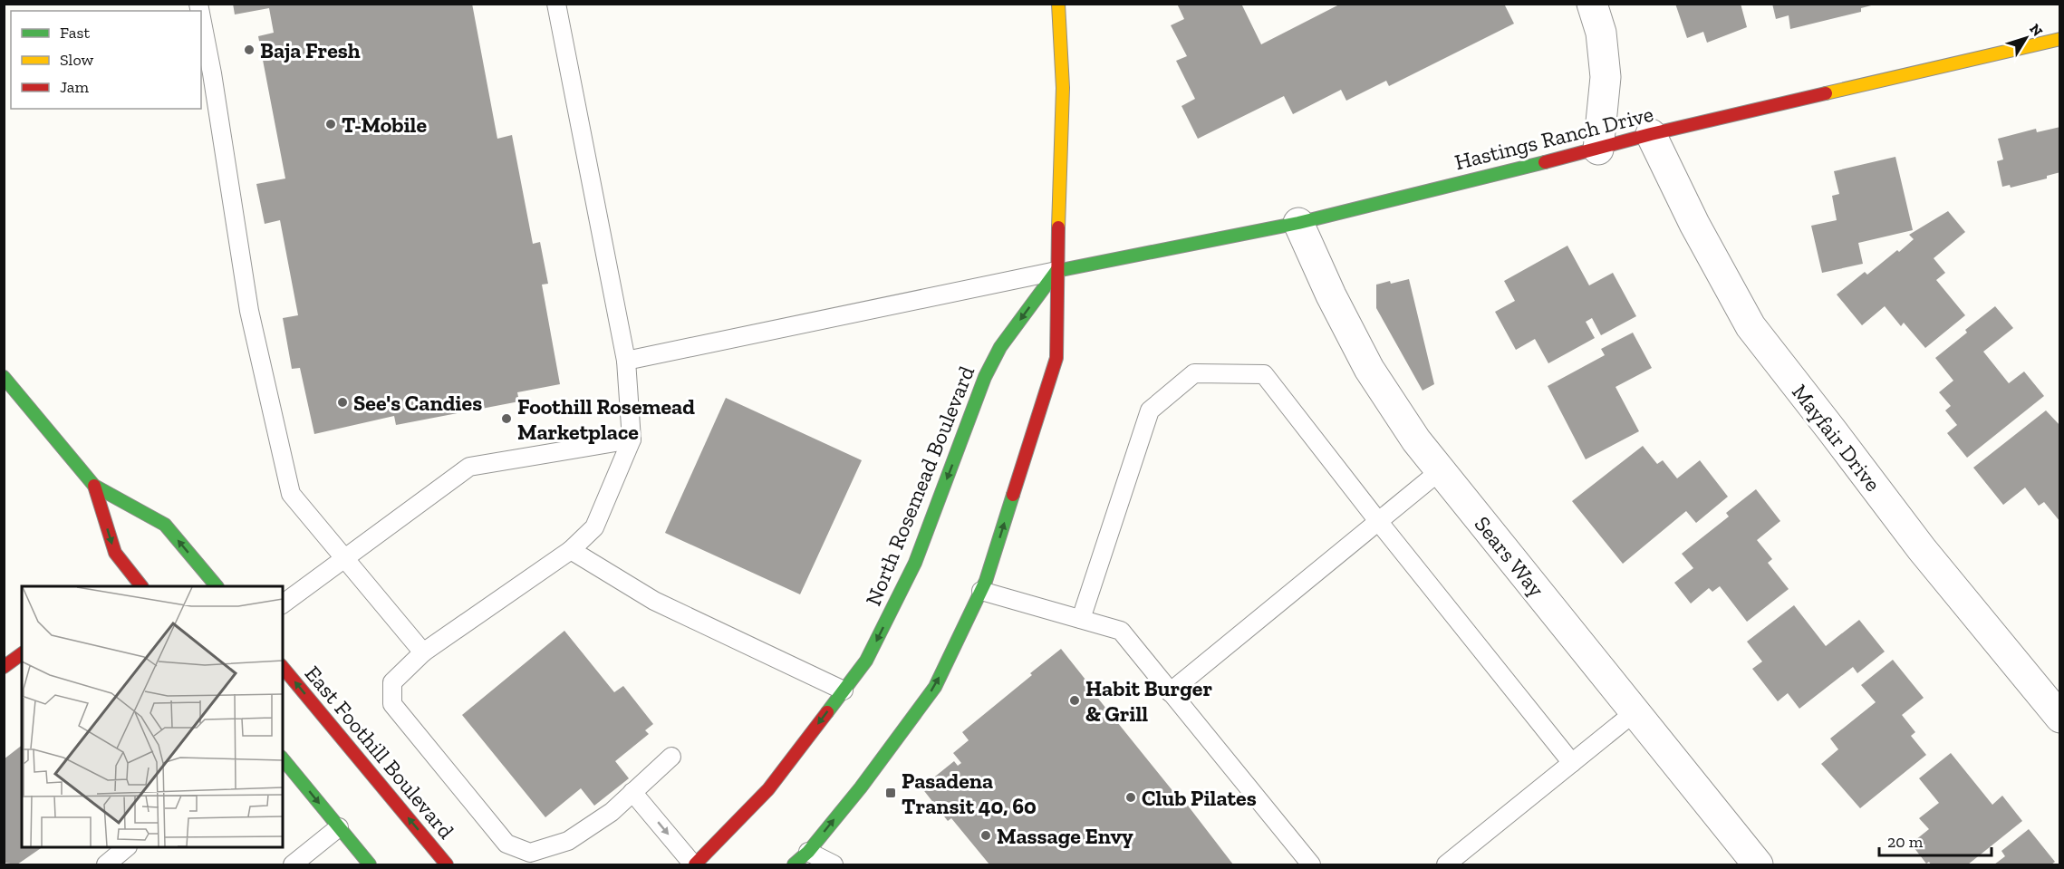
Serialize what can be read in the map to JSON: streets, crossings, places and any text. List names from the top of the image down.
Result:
{
  "streets": {
    "main road": ["Hastings Ranch Drive", "North Rosemead Boulevard", "East Foothill Boulevard"],
    "street": ["Mayfair Drive", "Sears Way"]
  },
  "crossings": [
    ["Hastings Ranch Drive", "Mayfair Drive"],
    ["Hastings Ranch Drive", "North Rosemead Boulevard"],
    ["Hastings Ranch Drive", "Sears Way"]
  ],
  "places": {
    "other": [
      "Baja Fresh",
      "T-Mobile",
      "See's Candies",
      "Foothill Rosemead Marketplace",
      "Habit Burger & Grill",
      "Club Pilates",
      "Massage Envy"
    ],
    "transit": ["Pasadena Transit 40, 60"]
  },
  "legend": ["Fast", "Slow", "Jam"],
  "scale_bar": "20 m",
  "north": "top right"
}
